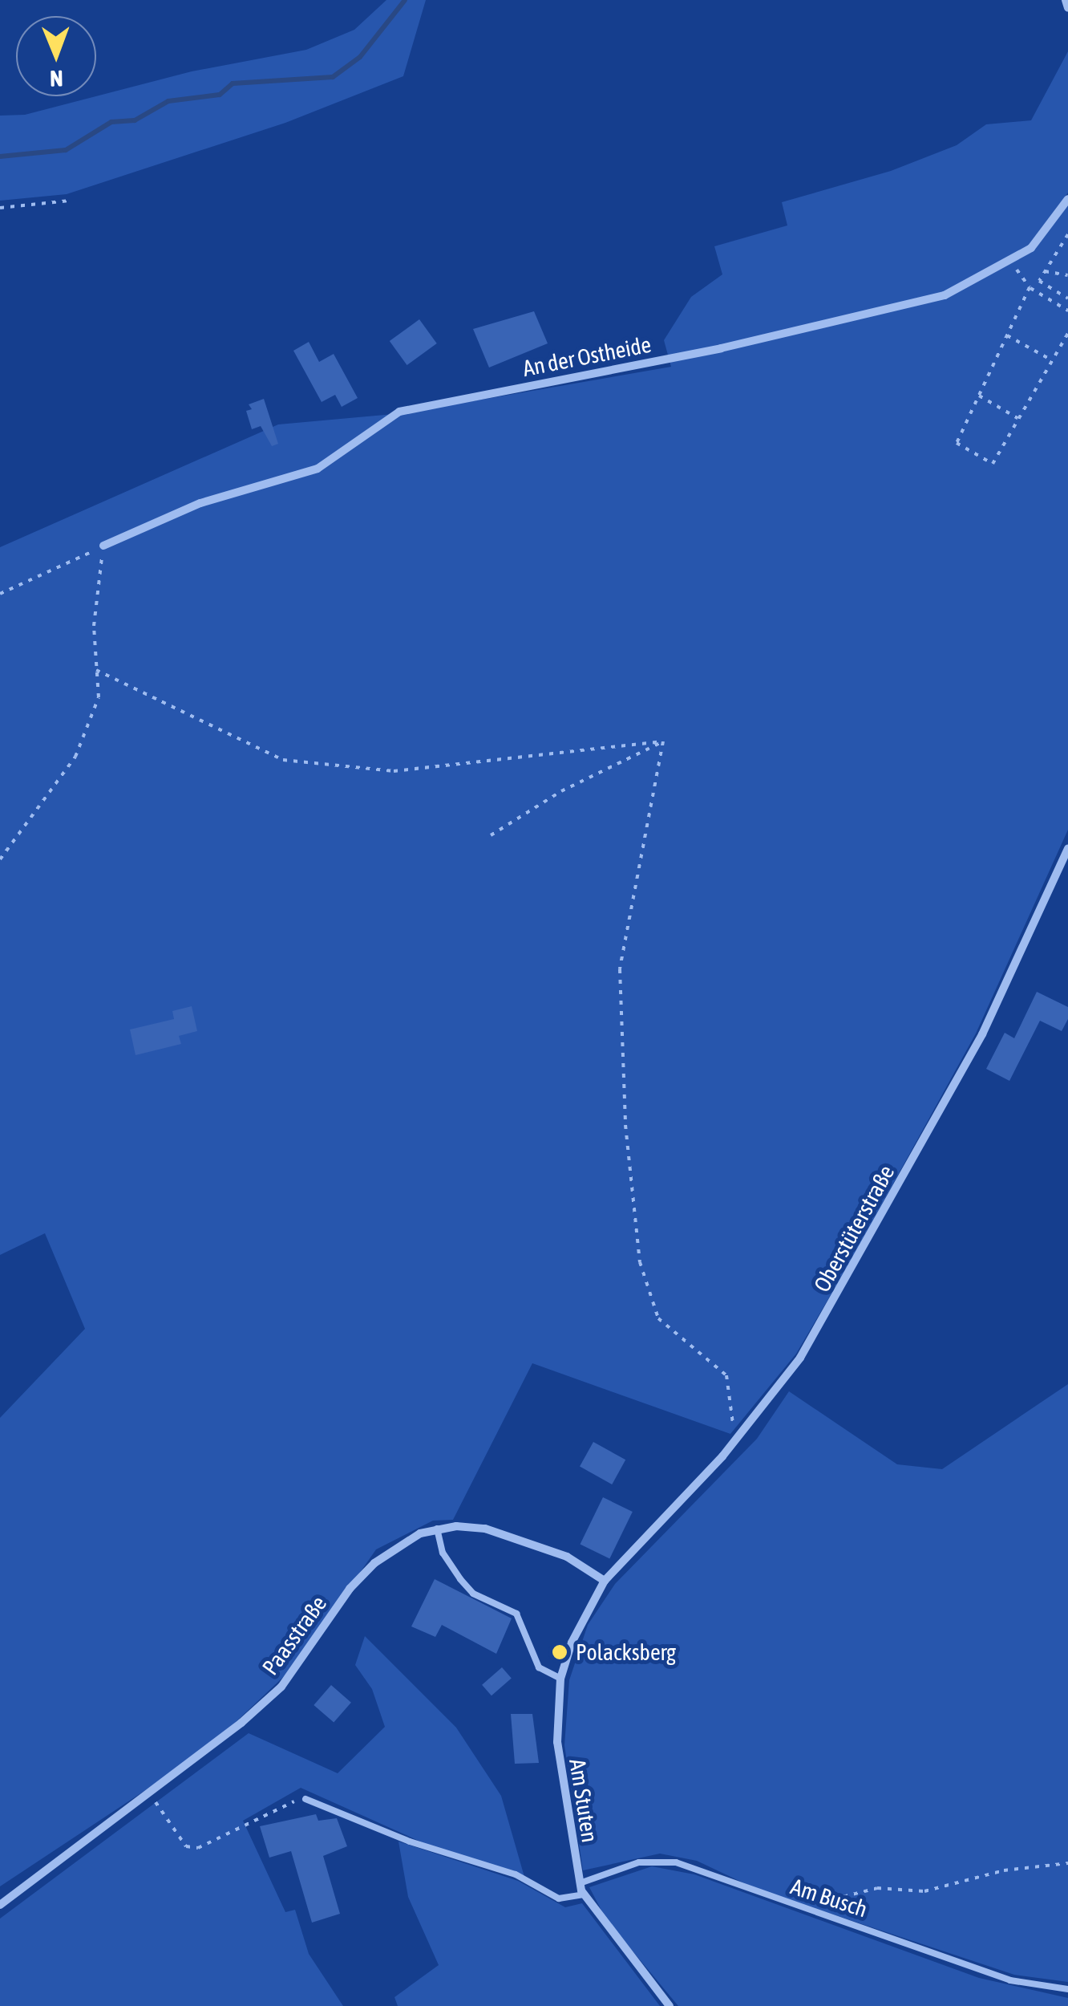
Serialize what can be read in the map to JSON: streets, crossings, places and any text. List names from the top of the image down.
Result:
{
  "streets": {
    "street": [
      "An der Ostheide",
      "Oberstüterstraße",
      "Paasstraße",
      "Am Stuten"
    ],
    "lane": ["Am Busch"]
  },
  "crossings": [
    ["Oberstüterstraße", "Paasstraße"],
    ["Oberstüterstraße", "Am Stuten"],
    ["Paasstraße", "Am Stuten"],
    ["Am Stuten", "Am Busch"]
  ],
  "places": ["Polacksberg"],
  "north": "bottom"
}
